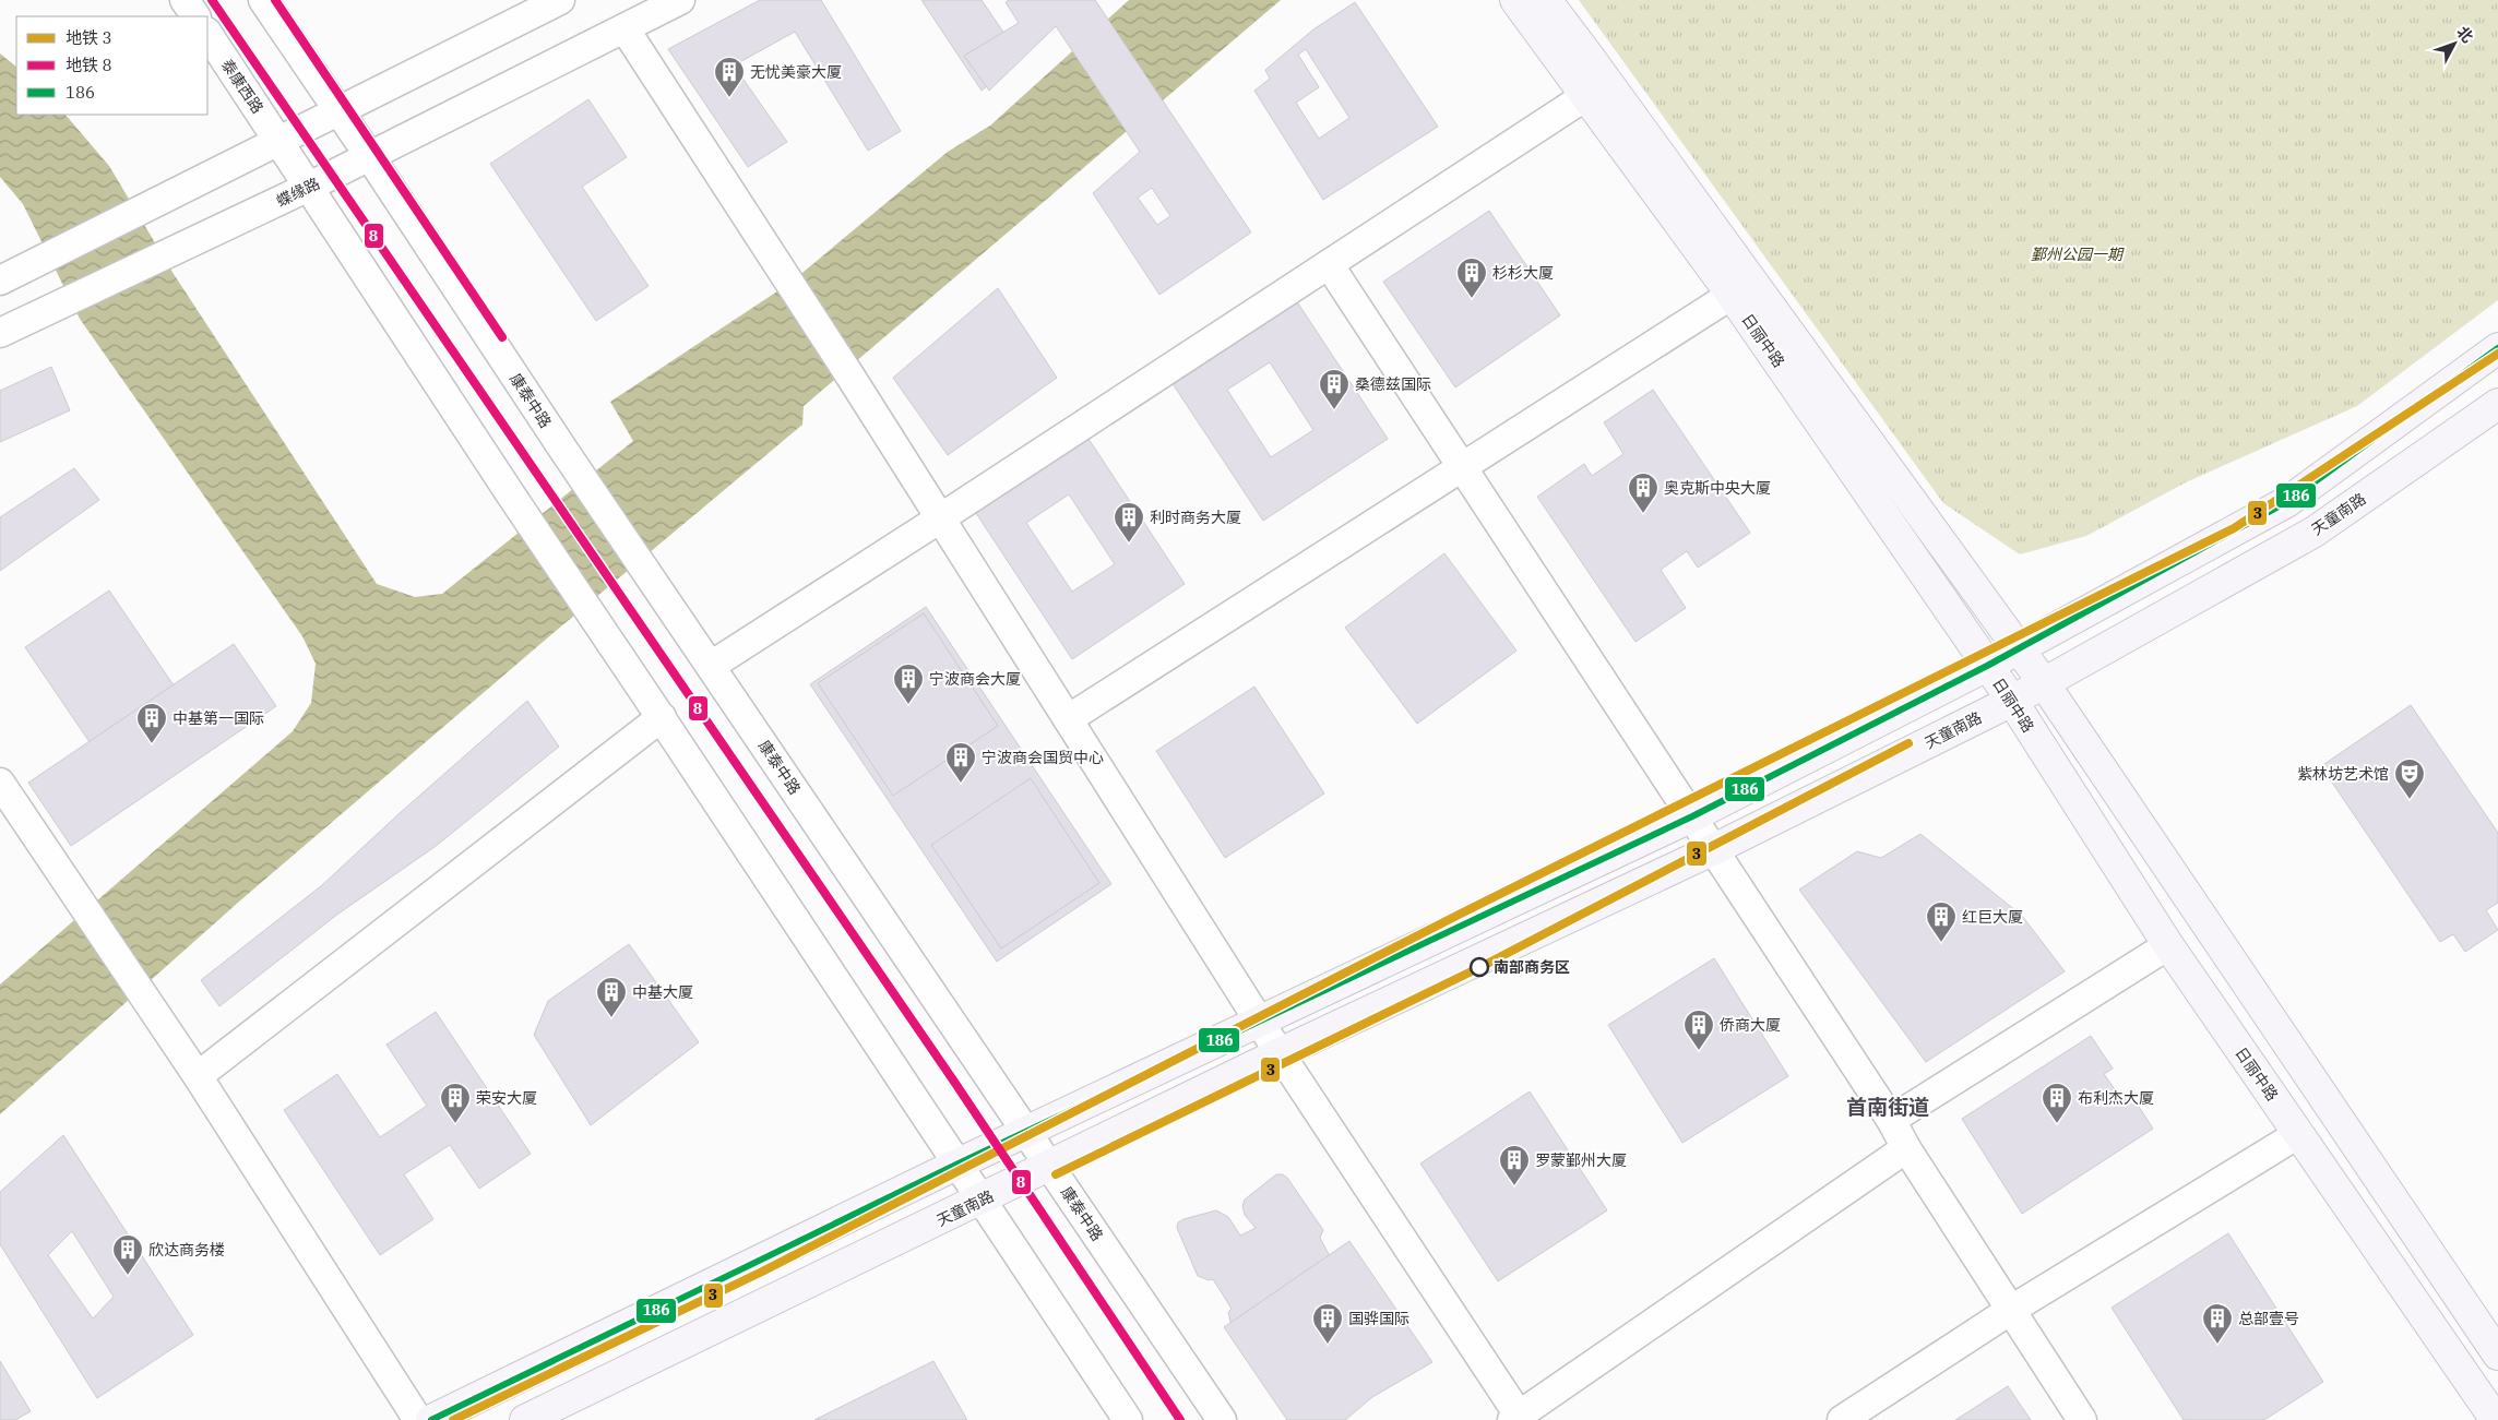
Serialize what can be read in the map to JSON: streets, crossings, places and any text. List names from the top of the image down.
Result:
{
  "streets": {
    "main road": ["日丽中路", "天童南路"],
    "street": ["泰康西路", "蝶缘路", "康泰中路"]
  },
  "crossings": [
    ["蝶缘路", "康泰中路"],
    ["日丽中路", "天童南路"],
    ["康泰中路", "天童南路"]
  ],
  "districts": ["首南街道"],
  "parks": ["鄞州公园一期"],
  "places": {
    "building": [
      "无忧美豪大厦",
      "杉杉大厦",
      "桑德兹国际",
      "奥克斯中央大厦",
      "利时商务大厦",
      "宁波商会大厦",
      "中基第一国际",
      "宁波商会国贸中心",
      "红巨大厦",
      "中基大厦",
      "侨商大厦",
      "荣安大厦",
      "布利杰大厦",
      "罗蒙鄞州大厦",
      "欣达商务楼",
      "国骅国际",
      "总部壹号"
    ],
    "theatre": ["紫林坊艺术馆"],
    "other": ["南部商务区"]
  },
  "lines": ["metro line 8", "transit line 186", "metro line 3"],
  "legend": ["地铁 3", "地铁 8", "186"],
  "north": "top right"
}
